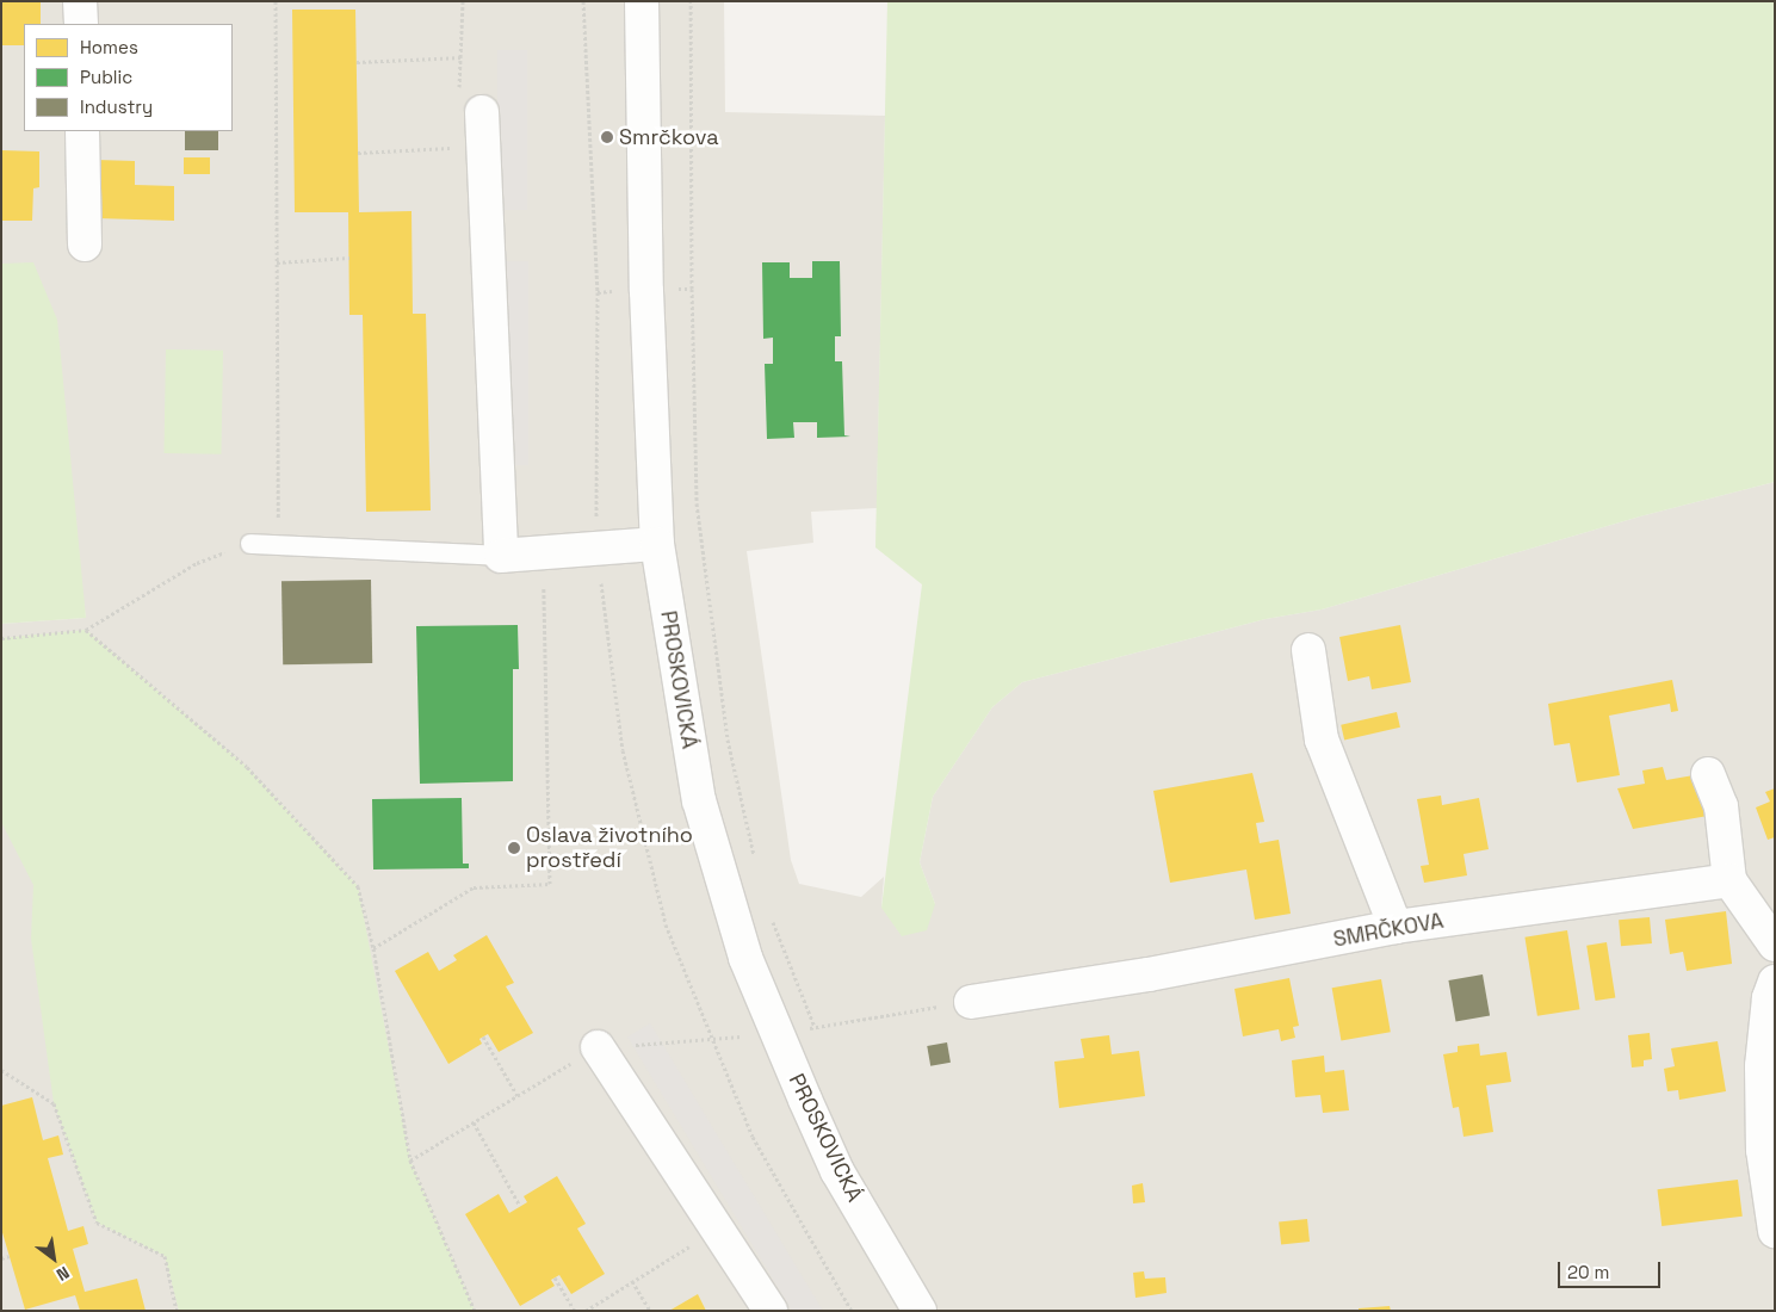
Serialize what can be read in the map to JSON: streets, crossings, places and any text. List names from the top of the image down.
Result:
{
  "streets": {
    "street": ["PROSKOVICKÁ", "SMRČKOVA"]
  },
  "places": ["Smrčkova", "Oslava životního prostředí"],
  "legend": ["Homes", "Public", "Industry"],
  "scale_bar": "20 m",
  "north": "bottom right"
}
